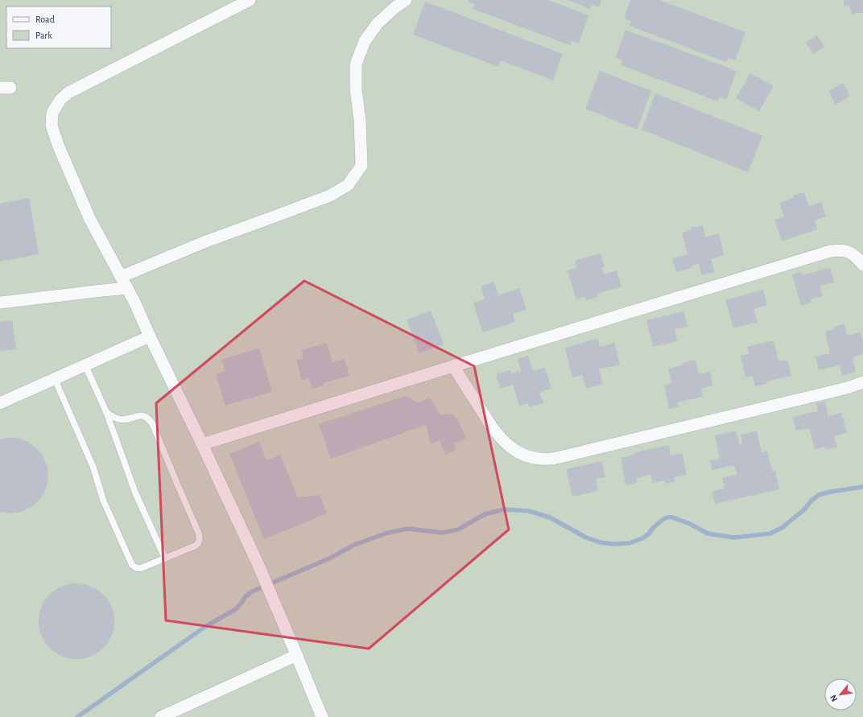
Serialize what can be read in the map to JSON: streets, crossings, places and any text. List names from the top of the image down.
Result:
{
  "legend": ["Road", "Park"],
  "north": "bottom left"
}
